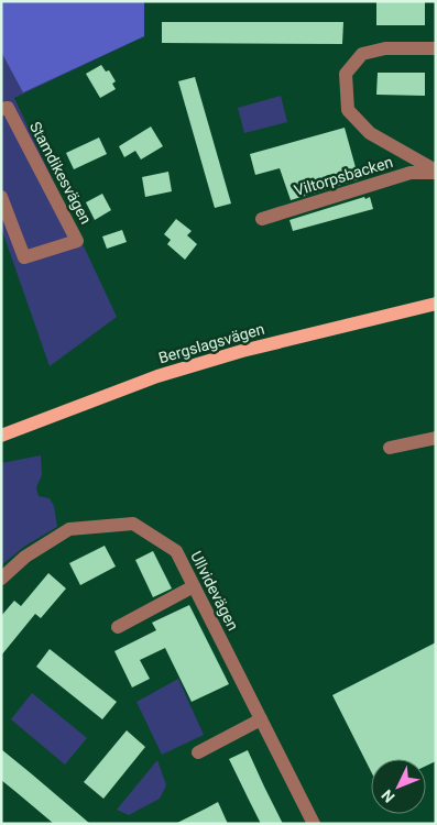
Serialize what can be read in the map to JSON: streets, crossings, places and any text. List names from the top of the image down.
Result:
{
  "streets": {
    "main road": ["Bergslagsvägen"],
    "street": ["Stamdikesvägen", "Viltorpsbacken", "Ullvidevägen"]
  },
  "north": "bottom left"
}
